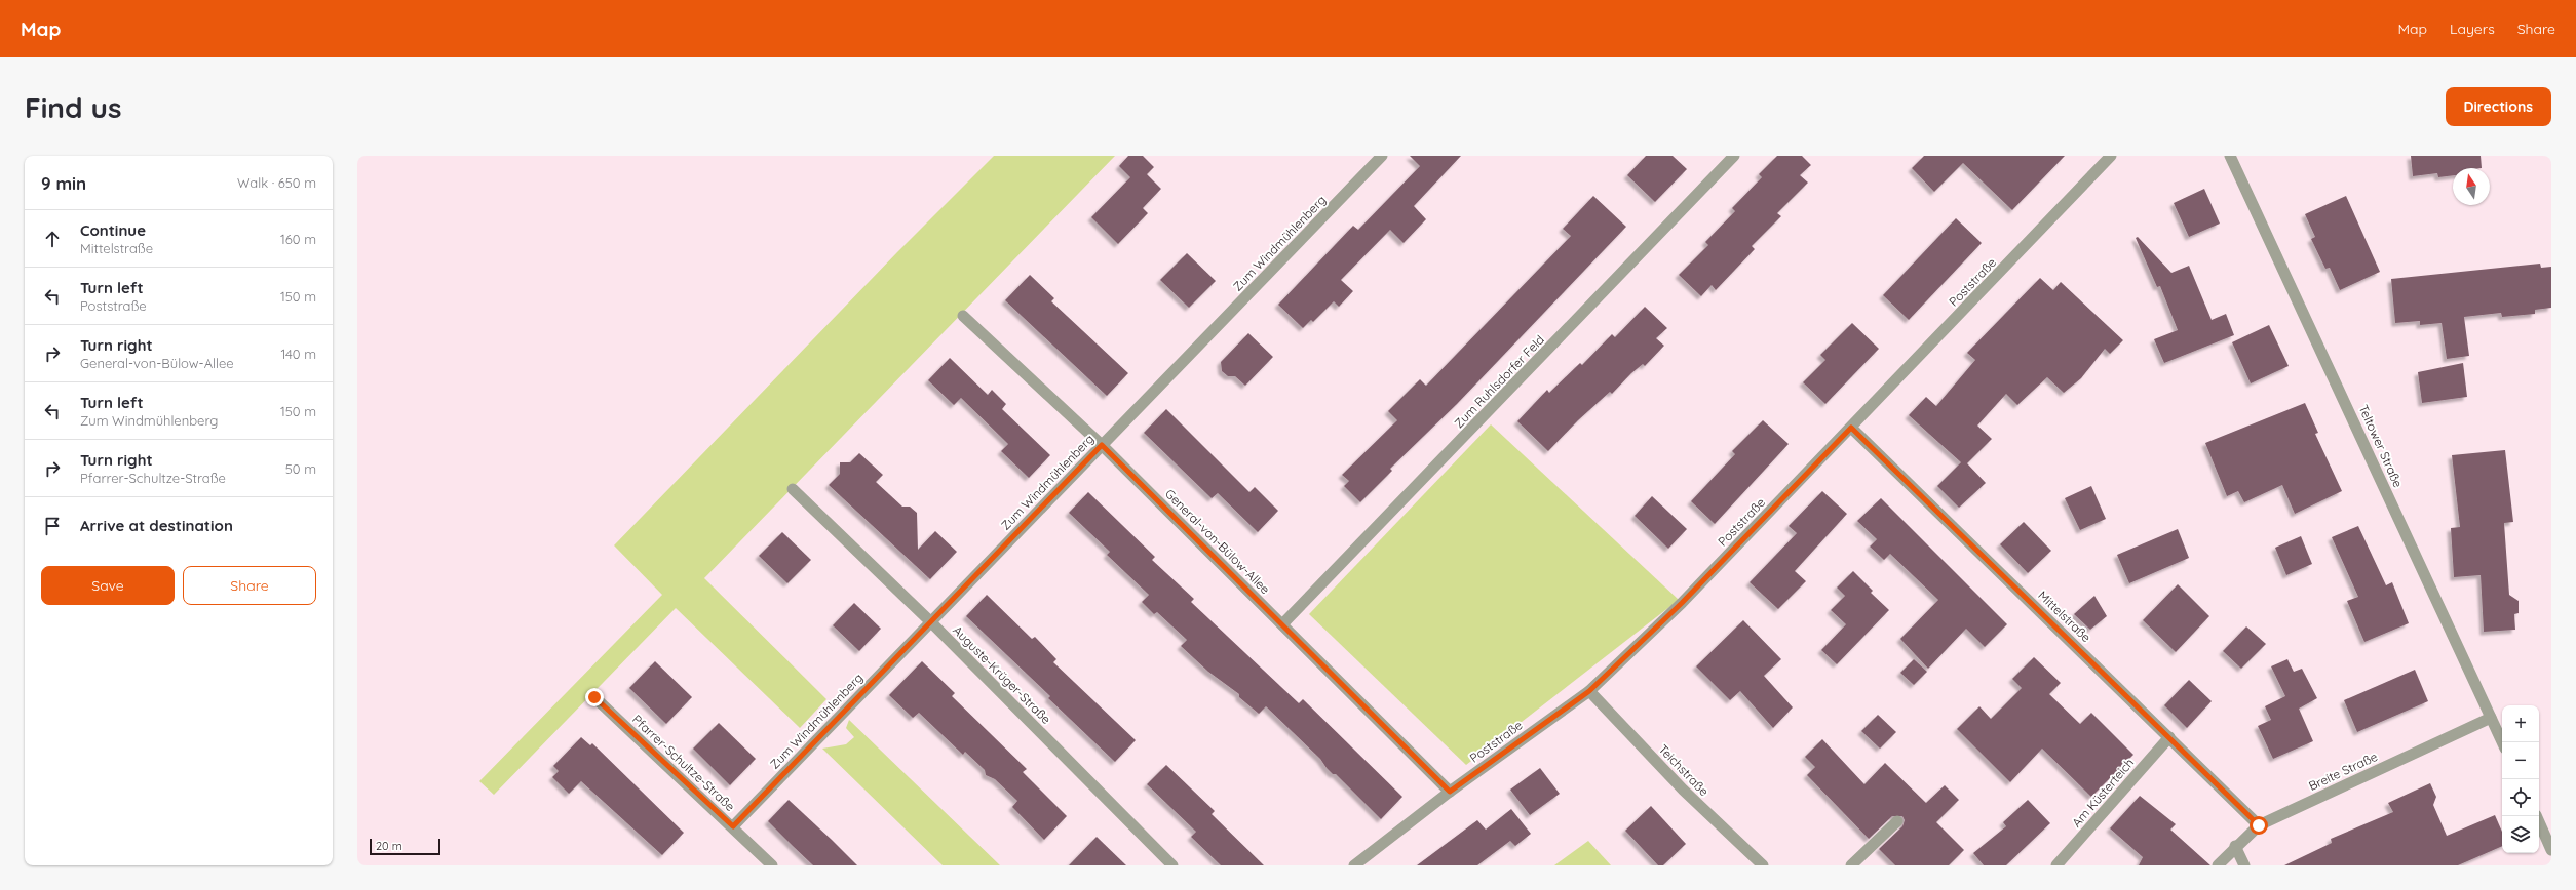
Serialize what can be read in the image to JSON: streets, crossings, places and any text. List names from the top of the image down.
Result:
{
  "streets": {
    "street": [
      "Zum Windmühlenberg",
      "Poststraße",
      "Zum Ruhlsdorfer Feld",
      "Teltower Straße",
      "General-von-Bülow-Allee",
      "Mittelstraße",
      "Auguste-Krüger-Straße",
      "Pfarrer-Schultze-Straße",
      "Teichstraße",
      "Breite Straße",
      "Am Küsterteich"
    ]
  },
  "crossings": [
    ["Zum Windmühlenberg", "General-von-Bülow-Allee"],
    ["Zum Windmühlenberg", "Auguste-Krüger-Straße"],
    ["Zum Windmühlenberg", "Pfarrer-Schultze-Straße"],
    ["Poststraße", "General-von-Bülow-Allee"],
    ["Poststraße", "Mittelstraße"],
    ["Poststraße", "Teichstraße"],
    ["Zum Ruhlsdorfer Feld", "General-von-Bülow-Allee"],
    ["Teltower Straße", "Breite Straße"],
    ["Mittelstraße", "Breite Straße"],
    ["Mittelstraße", "Am Küsterteich"]
  ],
  "scale_bar": "20 m",
  "north": "top",
  "page": {
    "header": "Map",
    "nav": ["Map", "Layers", "Share"],
    "buttons": [
      "Directions",
      ["Save", "Share"]
    ],
    "title": "Find us",
    "heading": ["9 min", "Walk · 650 m"],
    "list": [
      ["Continue", "Mittelstraße", "160 m"],
      ["Turn left", "Poststraße", "150 m"],
      ["Turn right", "General-von-Bülow-Allee", "140 m"],
      ["Turn left", "Zum Windmühlenberg", "150 m"],
      ["Turn right", "Pfarrer-Schultze-Straße", "50 m"],
      "Arrive at destination"
    ],
    "map_buttons": ["+", "−"],
    "scale": "20 m"
  }
}
